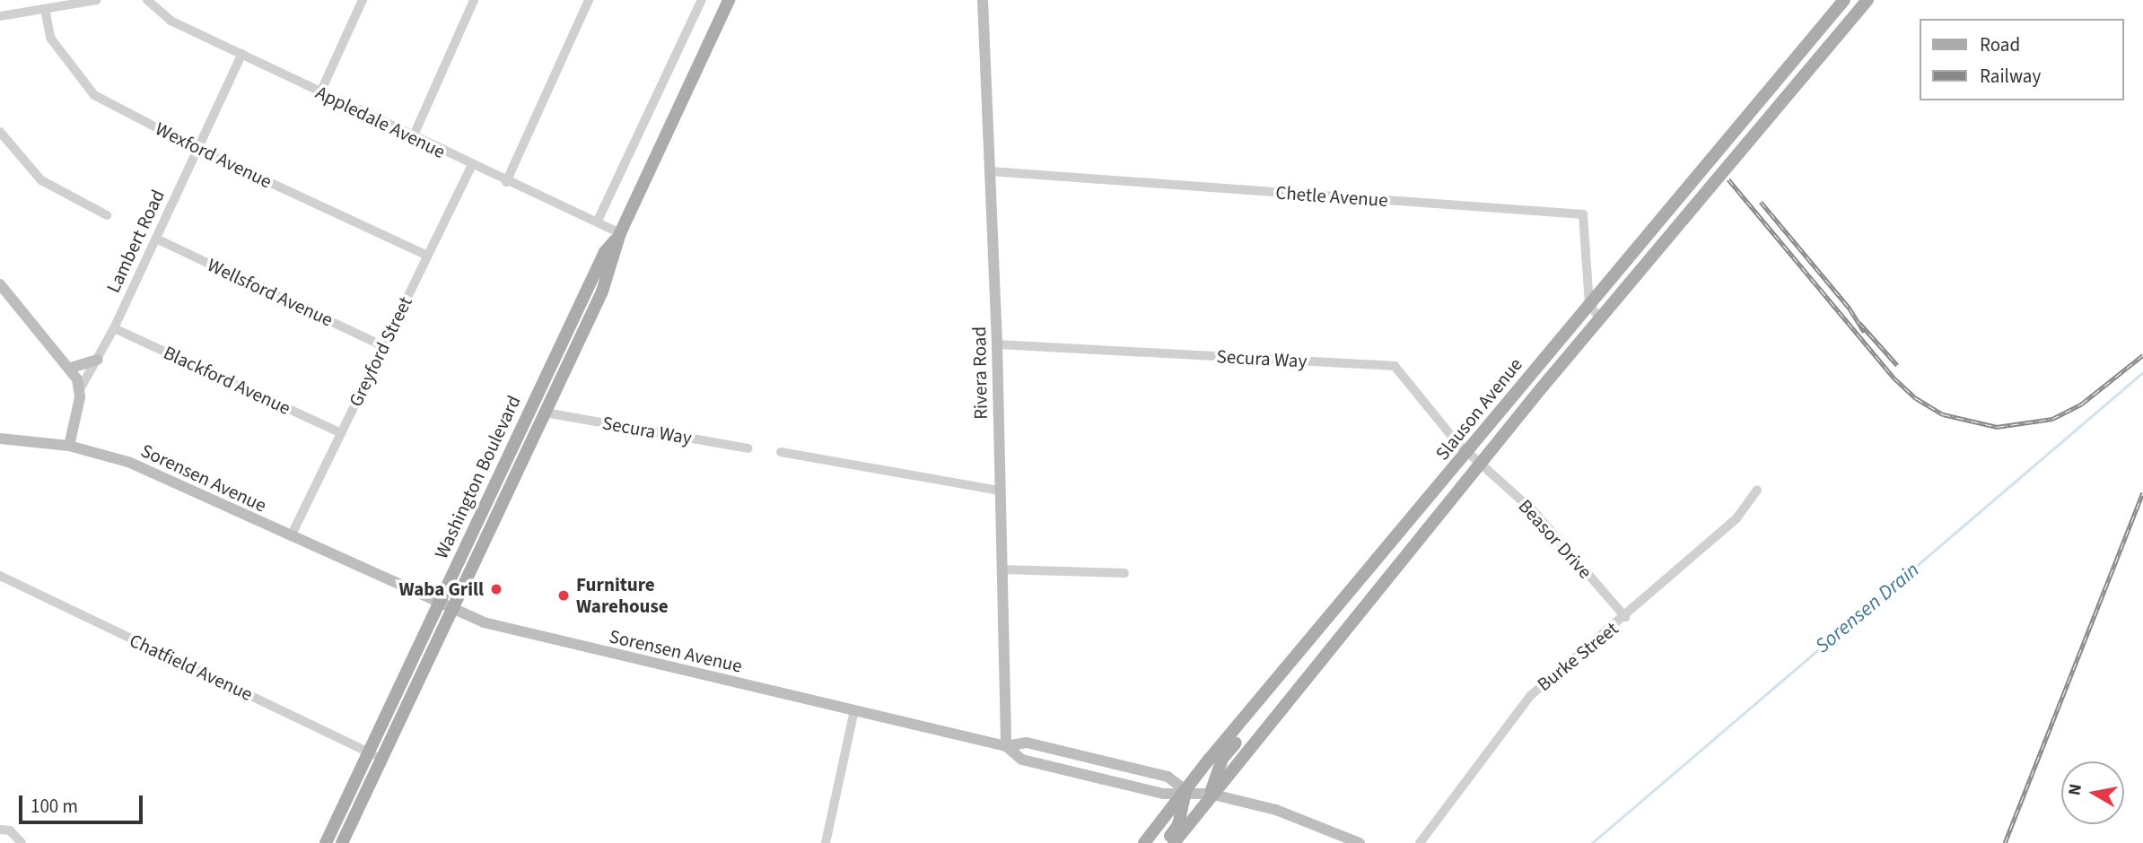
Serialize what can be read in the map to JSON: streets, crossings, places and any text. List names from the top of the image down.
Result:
{
  "streets": {
    "main road": ["Slauson Avenue", "Washington Boulevard"],
    "street": [
      "Appledale Avenue",
      "Wexford Avenue",
      "Chetle Avenue",
      "Lambert Road",
      "Wellsford Avenue",
      "Greyford Street",
      "Secura Way",
      "Rivera Road",
      "Blackford Avenue",
      "Sorensen Avenue",
      "Beasor Drive",
      "Burke Street",
      "Chatfield Avenue"
    ]
  },
  "crossings": [
    ["Appledale Avenue", "Lambert Road"],
    ["Appledale Avenue", "Greyford Street"],
    ["Appledale Avenue", "Washington Boulevard"],
    ["Wexford Avenue", "Lambert Road"],
    ["Wexford Avenue", "Greyford Street"],
    ["Chetle Avenue", "Rivera Road"],
    ["Chetle Avenue", "Slauson Avenue"],
    ["Lambert Road", "Wellsford Avenue"],
    ["Lambert Road", "Blackford Avenue"],
    ["Lambert Road", "Sorensen Avenue"],
    ["Wellsford Avenue", "Greyford Street"],
    ["Greyford Street", "Blackford Avenue"],
    ["Greyford Street", "Sorensen Avenue"],
    ["Secura Way", "Rivera Road"],
    ["Secura Way", "Slauson Avenue"],
    ["Secura Way", "Washington Boulevard"],
    ["Secura Way", "Beasor Drive"],
    ["Rivera Road", "Sorensen Avenue"],
    ["Slauson Avenue", "Sorensen Avenue"],
    ["Slauson Avenue", "Beasor Drive"],
    ["Washington Boulevard", "Sorensen Avenue"],
    ["Washington Boulevard", "Chatfield Avenue"],
    ["Beasor Drive", "Burke Street"]
  ],
  "water": ["Sorensen Drain"],
  "places": ["Waba Grill", "Furniture Warehouse"],
  "legend": ["Road", "Railway"],
  "scale_bar": "100 m",
  "north": "left"
}
